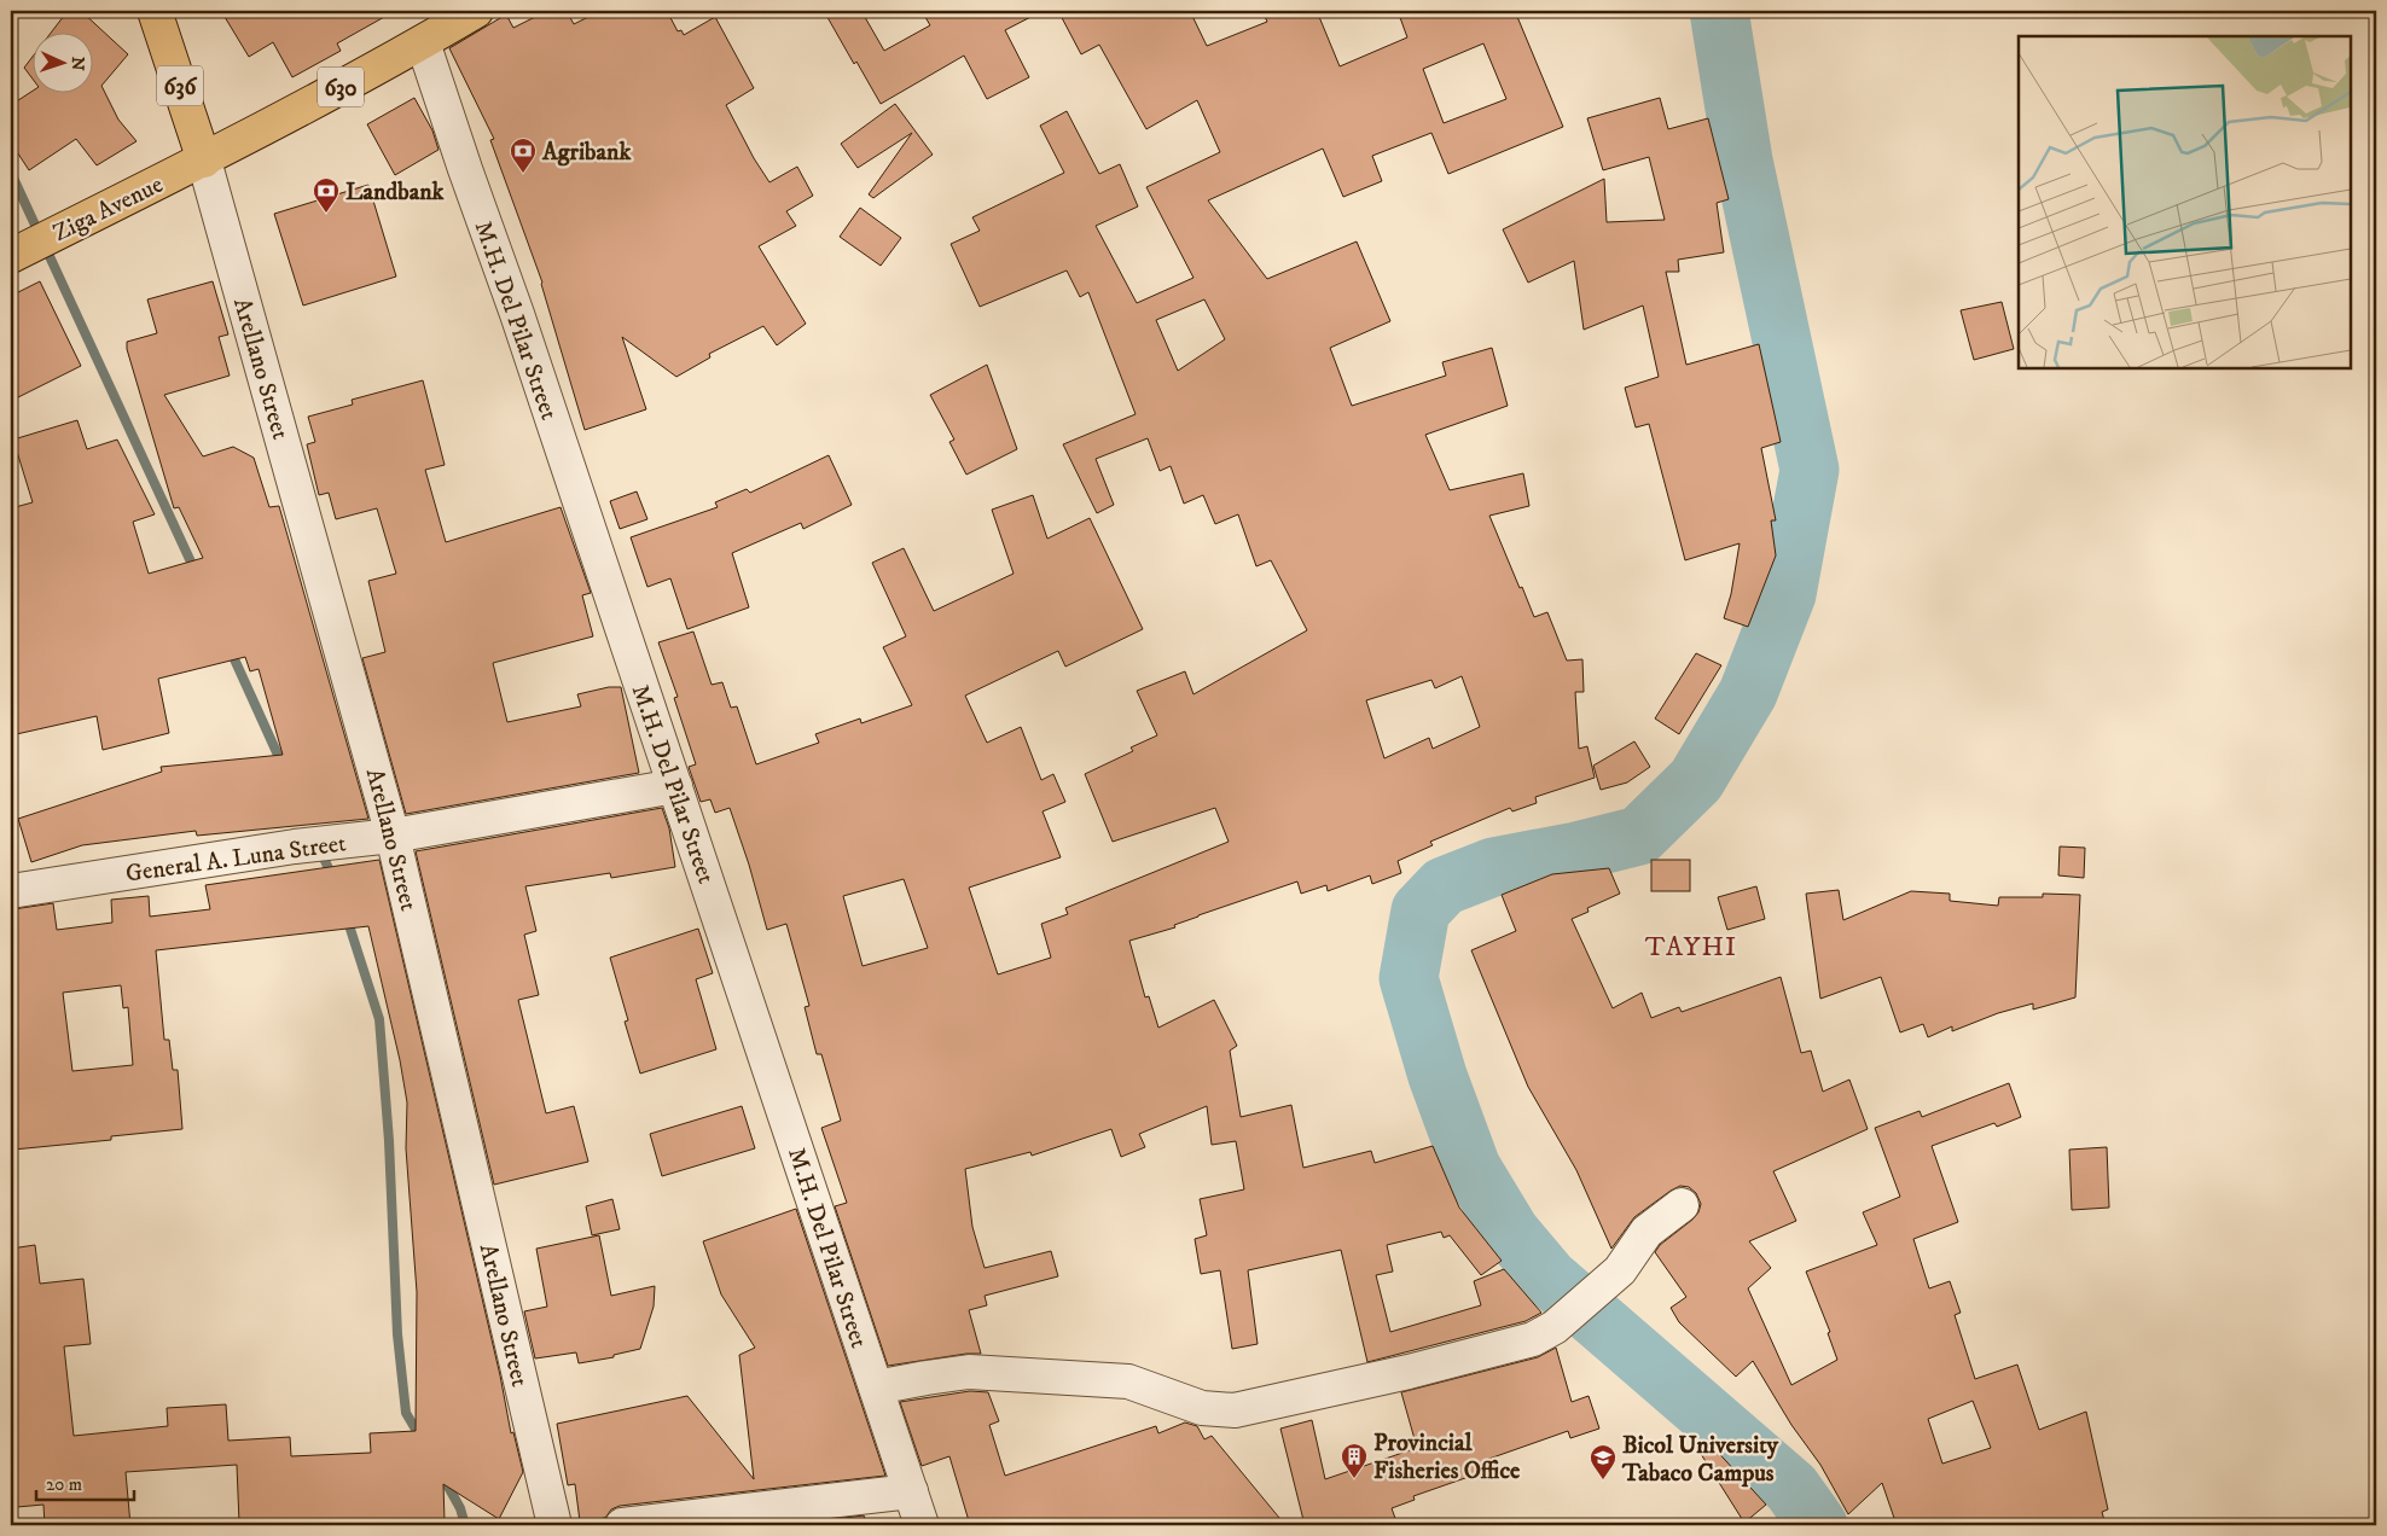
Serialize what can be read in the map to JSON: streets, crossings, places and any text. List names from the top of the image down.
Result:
{
  "streets": {
    "main road": ["636", "630", "Ziga Avenue"],
    "street": ["M.H. Del Pilar Street", "Arellano Street", "General A. Luna Street"]
  },
  "crossings": [
    ["636", "630"],
    ["636", "Ziga Avenue"],
    ["636", "Arellano Street"],
    ["630", "Ziga Avenue"],
    ["630", "M.H. Del Pilar Street"],
    ["630", "Arellano Street"],
    ["Ziga Avenue", "Arellano Street"],
    ["M.H. Del Pilar Street", "General A. Luna Street"],
    ["Arellano Street", "General A. Luna Street"]
  ],
  "districts": ["TAYHI"],
  "places": {
    "bank": ["Agribank", "Landbank"],
    "building": ["Provincial Fisheries Office"],
    "school or university": ["Bicol University Tabaco Campus"]
  },
  "scale_bar": "20 m",
  "north": "right"
}
